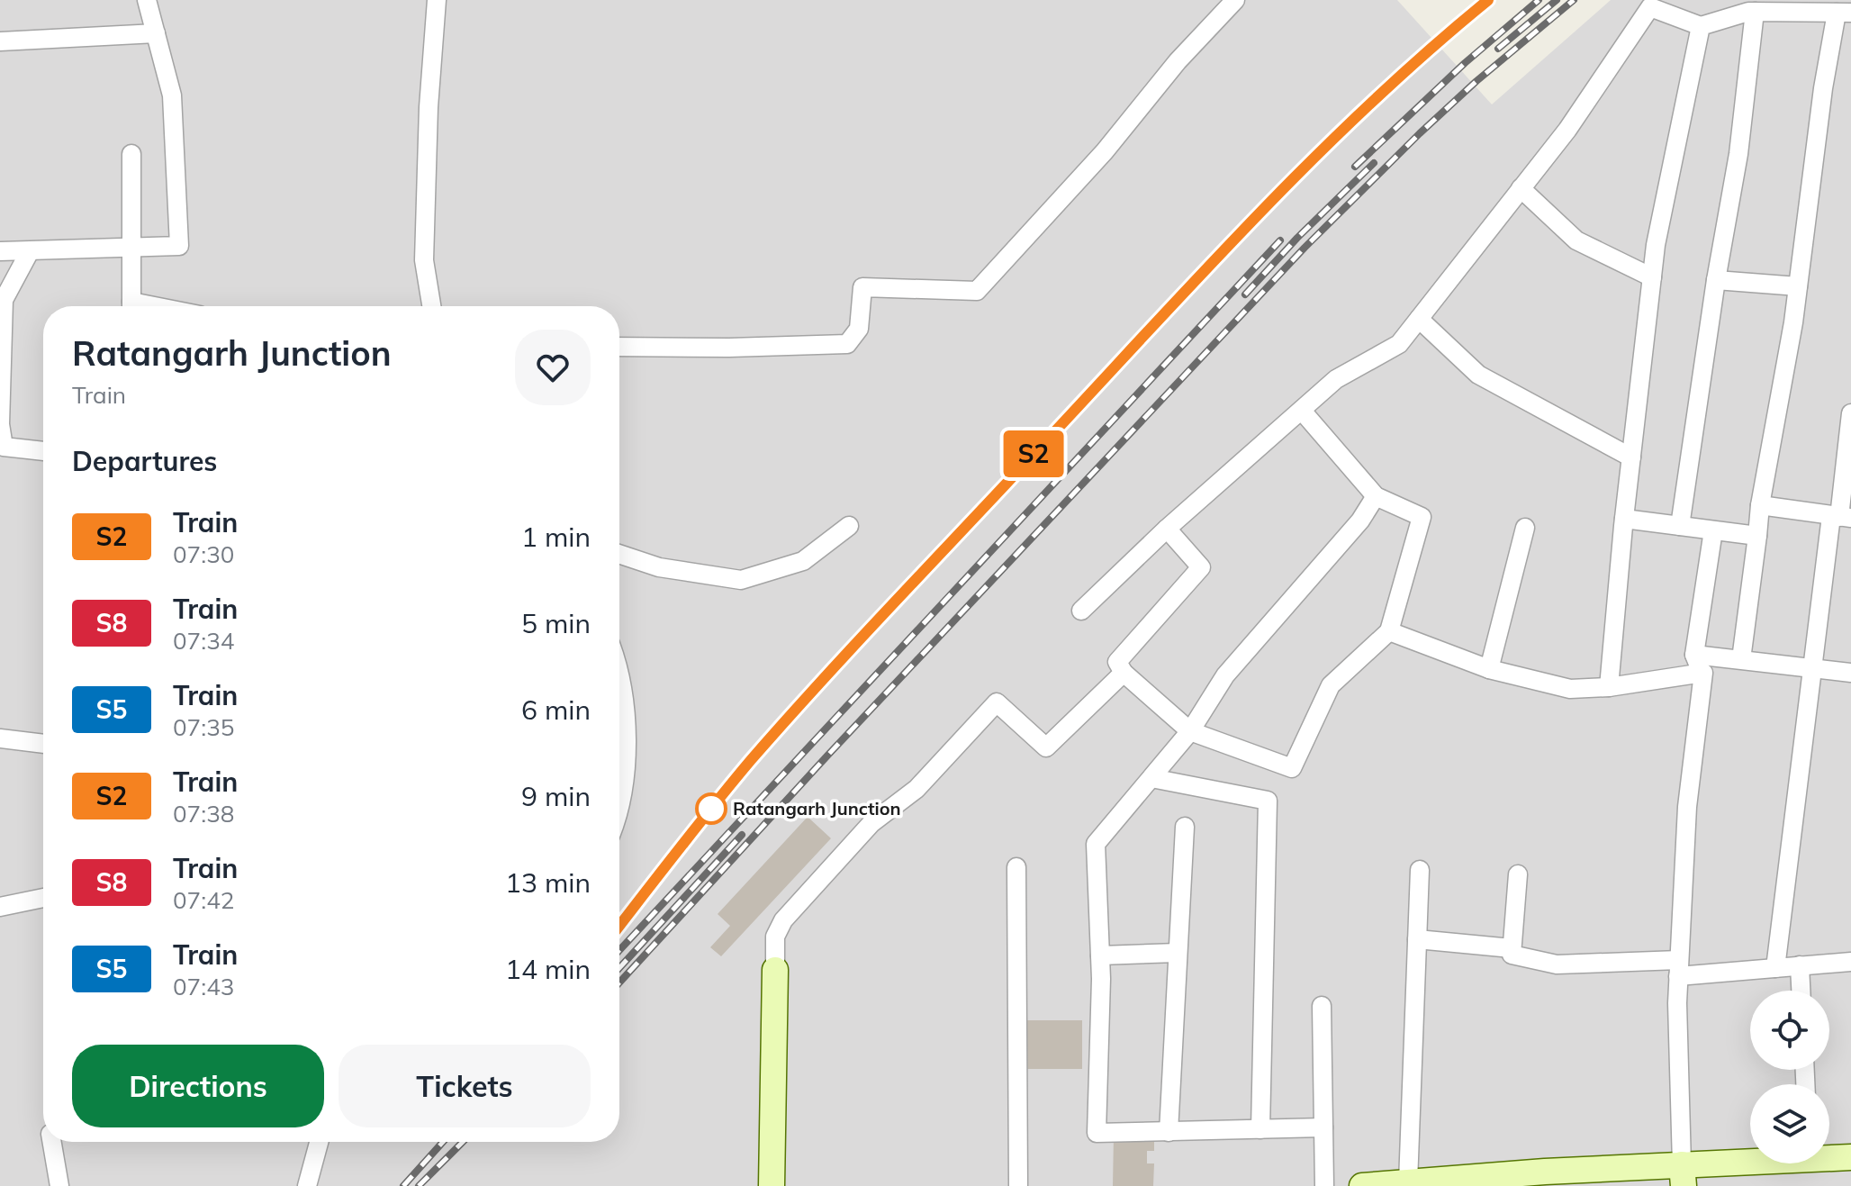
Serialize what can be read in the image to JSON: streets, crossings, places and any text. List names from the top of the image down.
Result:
{
  "places": ["Ratangarh Junction"],
  "page": {
    "on_map": "S2",
    "heading": [
      ["Ratangarh Junction", "Train"],
      "Departures"
    ],
    "list": [
      {
        "mark": "S2",
        "name": "Train",
        "note": "07:30",
        "value": "1 min"
      },
      {
        "mark": "S8",
        "name": "Train",
        "note": "07:34",
        "value": "5 min"
      },
      {
        "mark": "S5",
        "name": "Train",
        "note": "07:35",
        "value": "6 min"
      },
      {
        "mark": "S2",
        "name": "Train",
        "note": "07:38",
        "value": "9 min"
      },
      {
        "mark": "S8",
        "name": "Train",
        "note": "07:42",
        "value": "13 min"
      },
      {
        "mark": "S5",
        "name": "Train",
        "note": "07:43",
        "value": "14 min"
      }
    ],
    "buttons": ["Directions", "Tickets"]
  }
}
